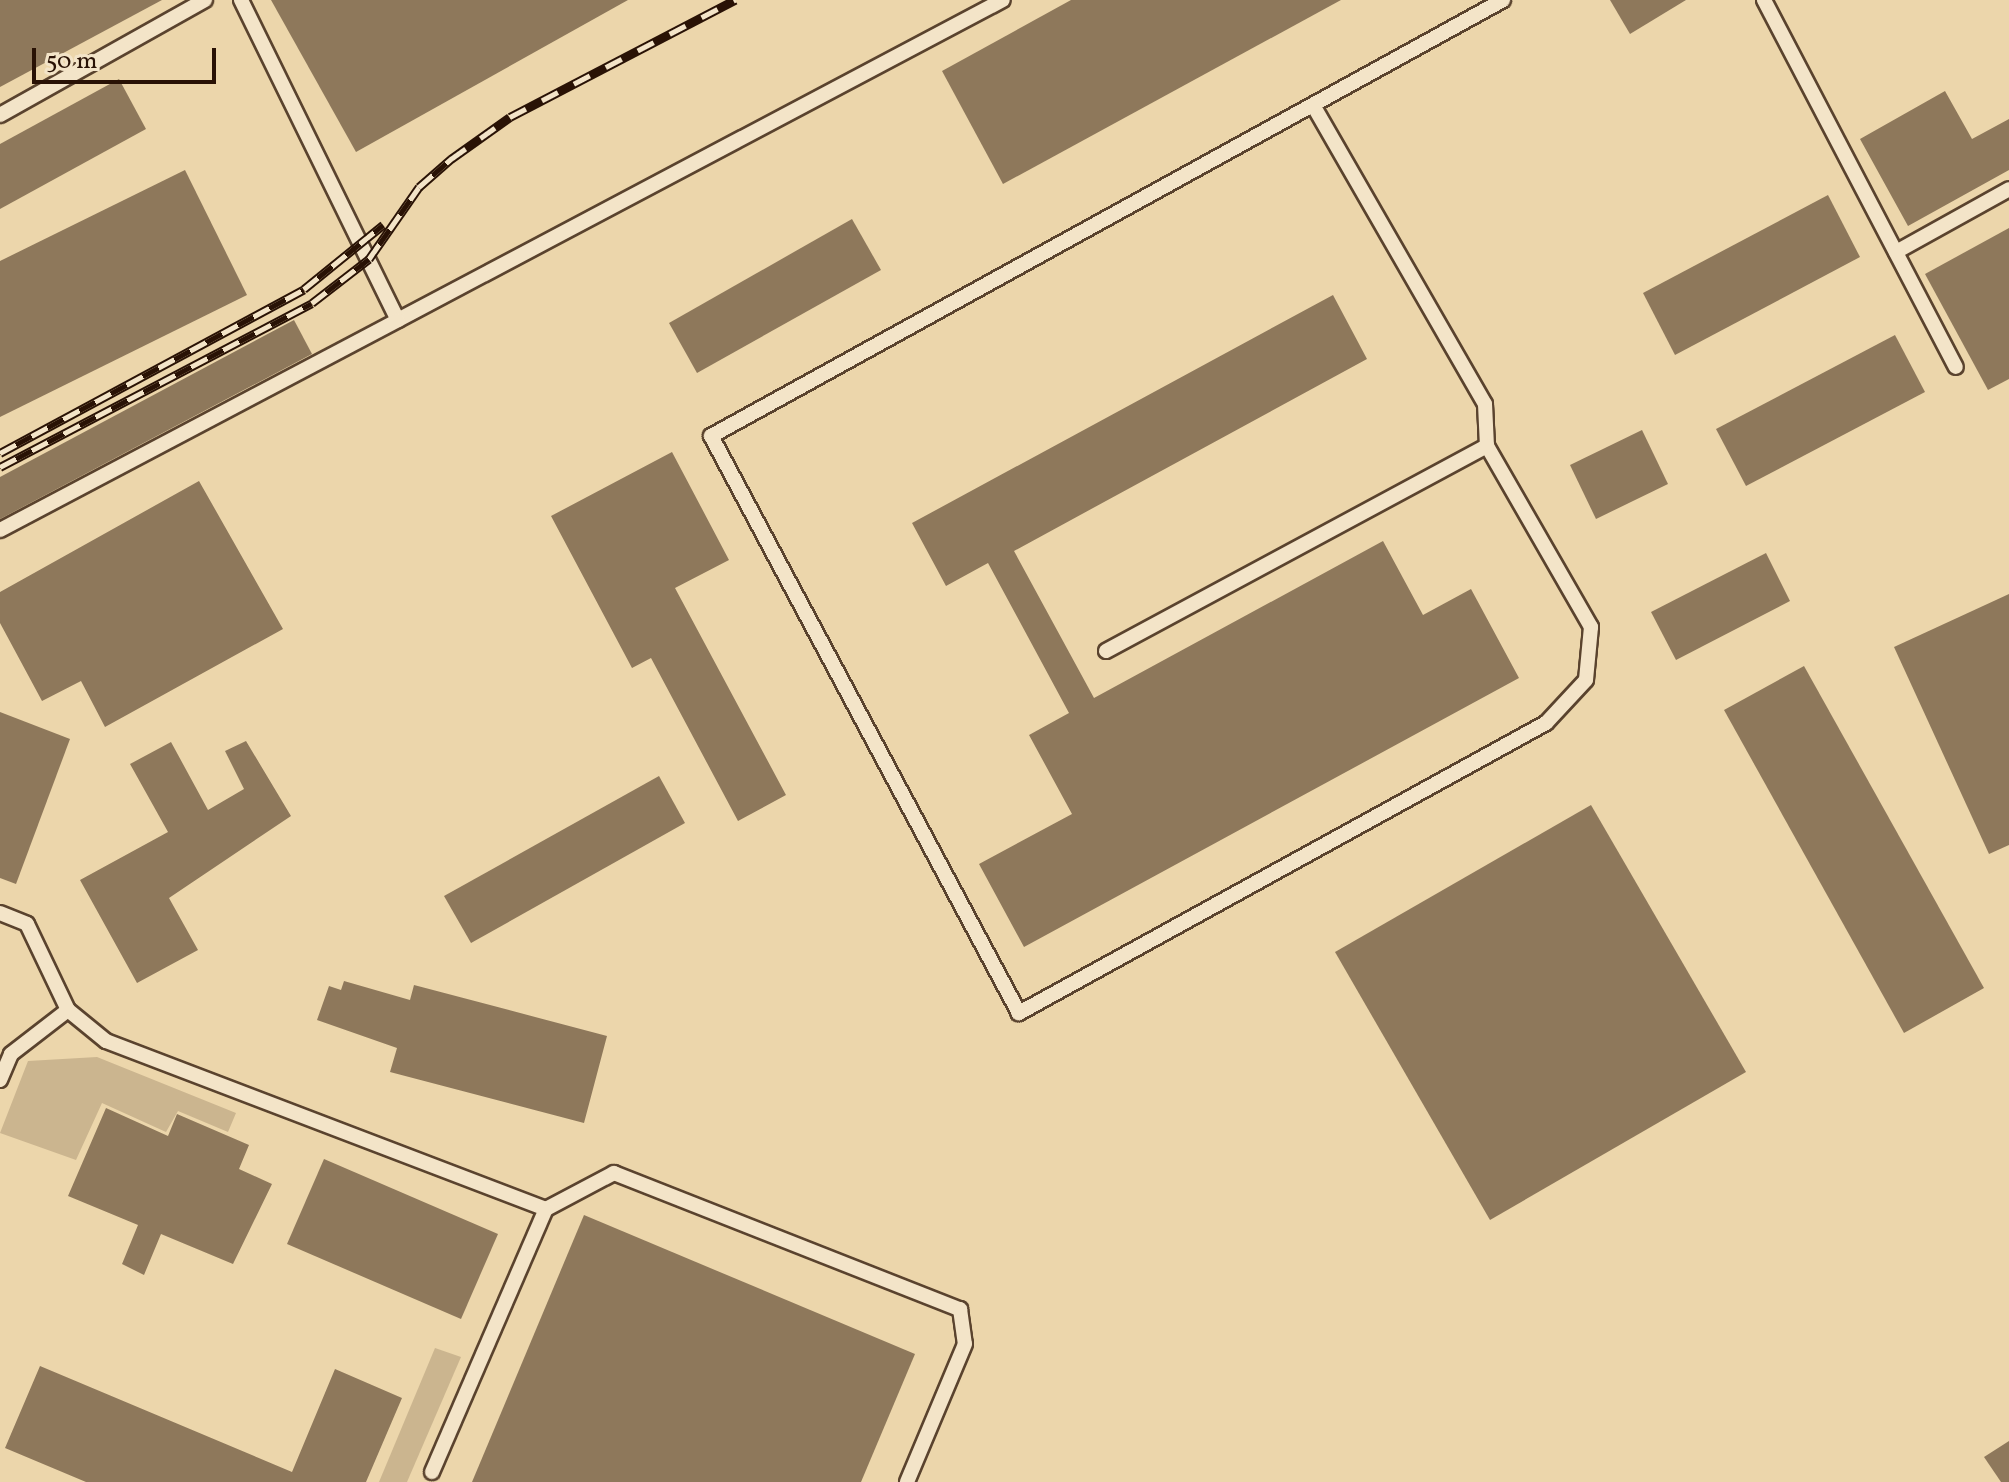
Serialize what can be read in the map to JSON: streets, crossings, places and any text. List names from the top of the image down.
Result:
{
  "scale_bar": "50 m"
}
